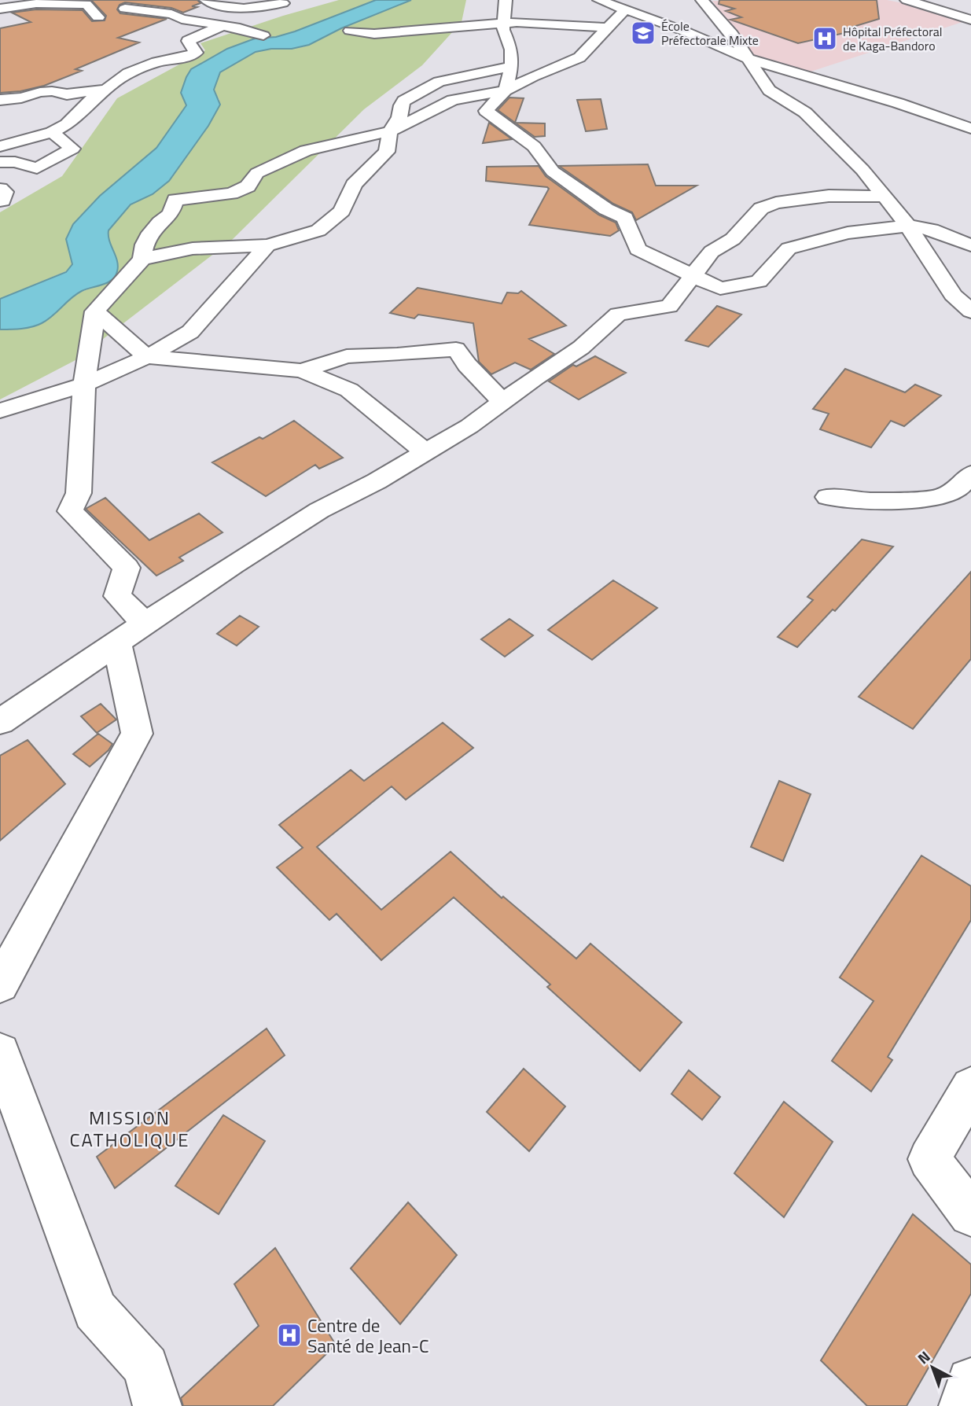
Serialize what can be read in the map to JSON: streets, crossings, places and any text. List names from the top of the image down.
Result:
{
  "districts": ["MISSION CATHOLIQUE"],
  "places": {
    "school or university": ["École Préfectorale Mixte"],
    "hospital": ["Hôpital Préfectoral de Kaga-Bandoro", "Centre de Santé de Jean-C"]
  },
  "north": "top left"
}
